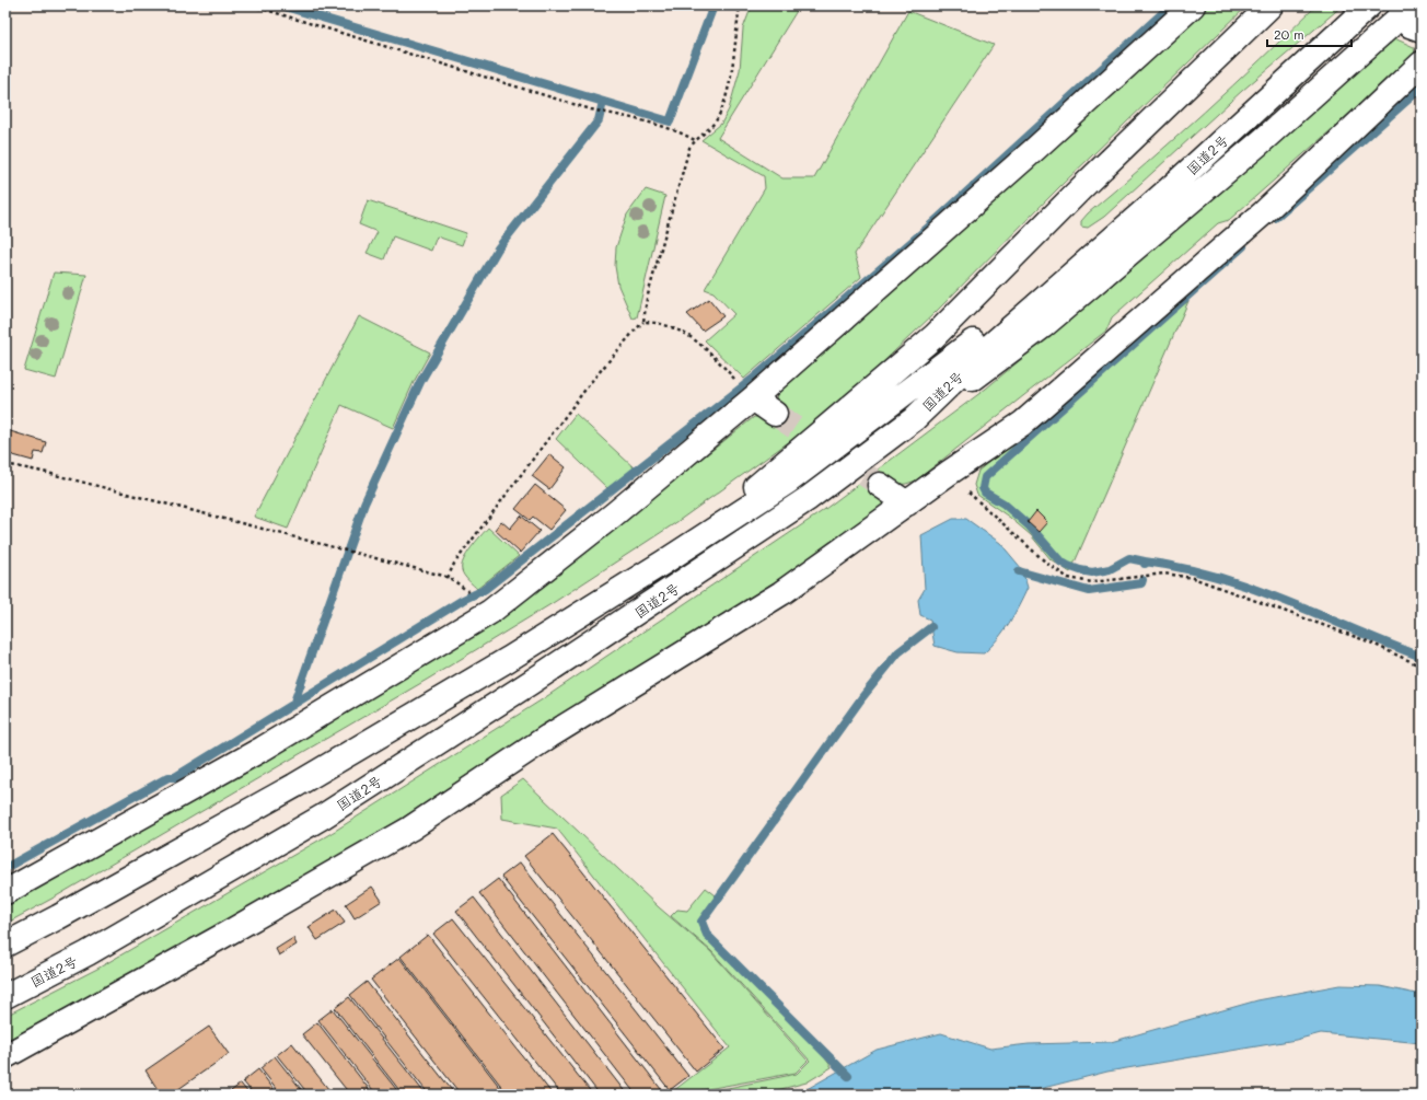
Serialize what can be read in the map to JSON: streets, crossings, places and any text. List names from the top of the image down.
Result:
{
  "streets": {
    "main road": ["国道2号"]
  },
  "scale_bar": "20 m"
}
